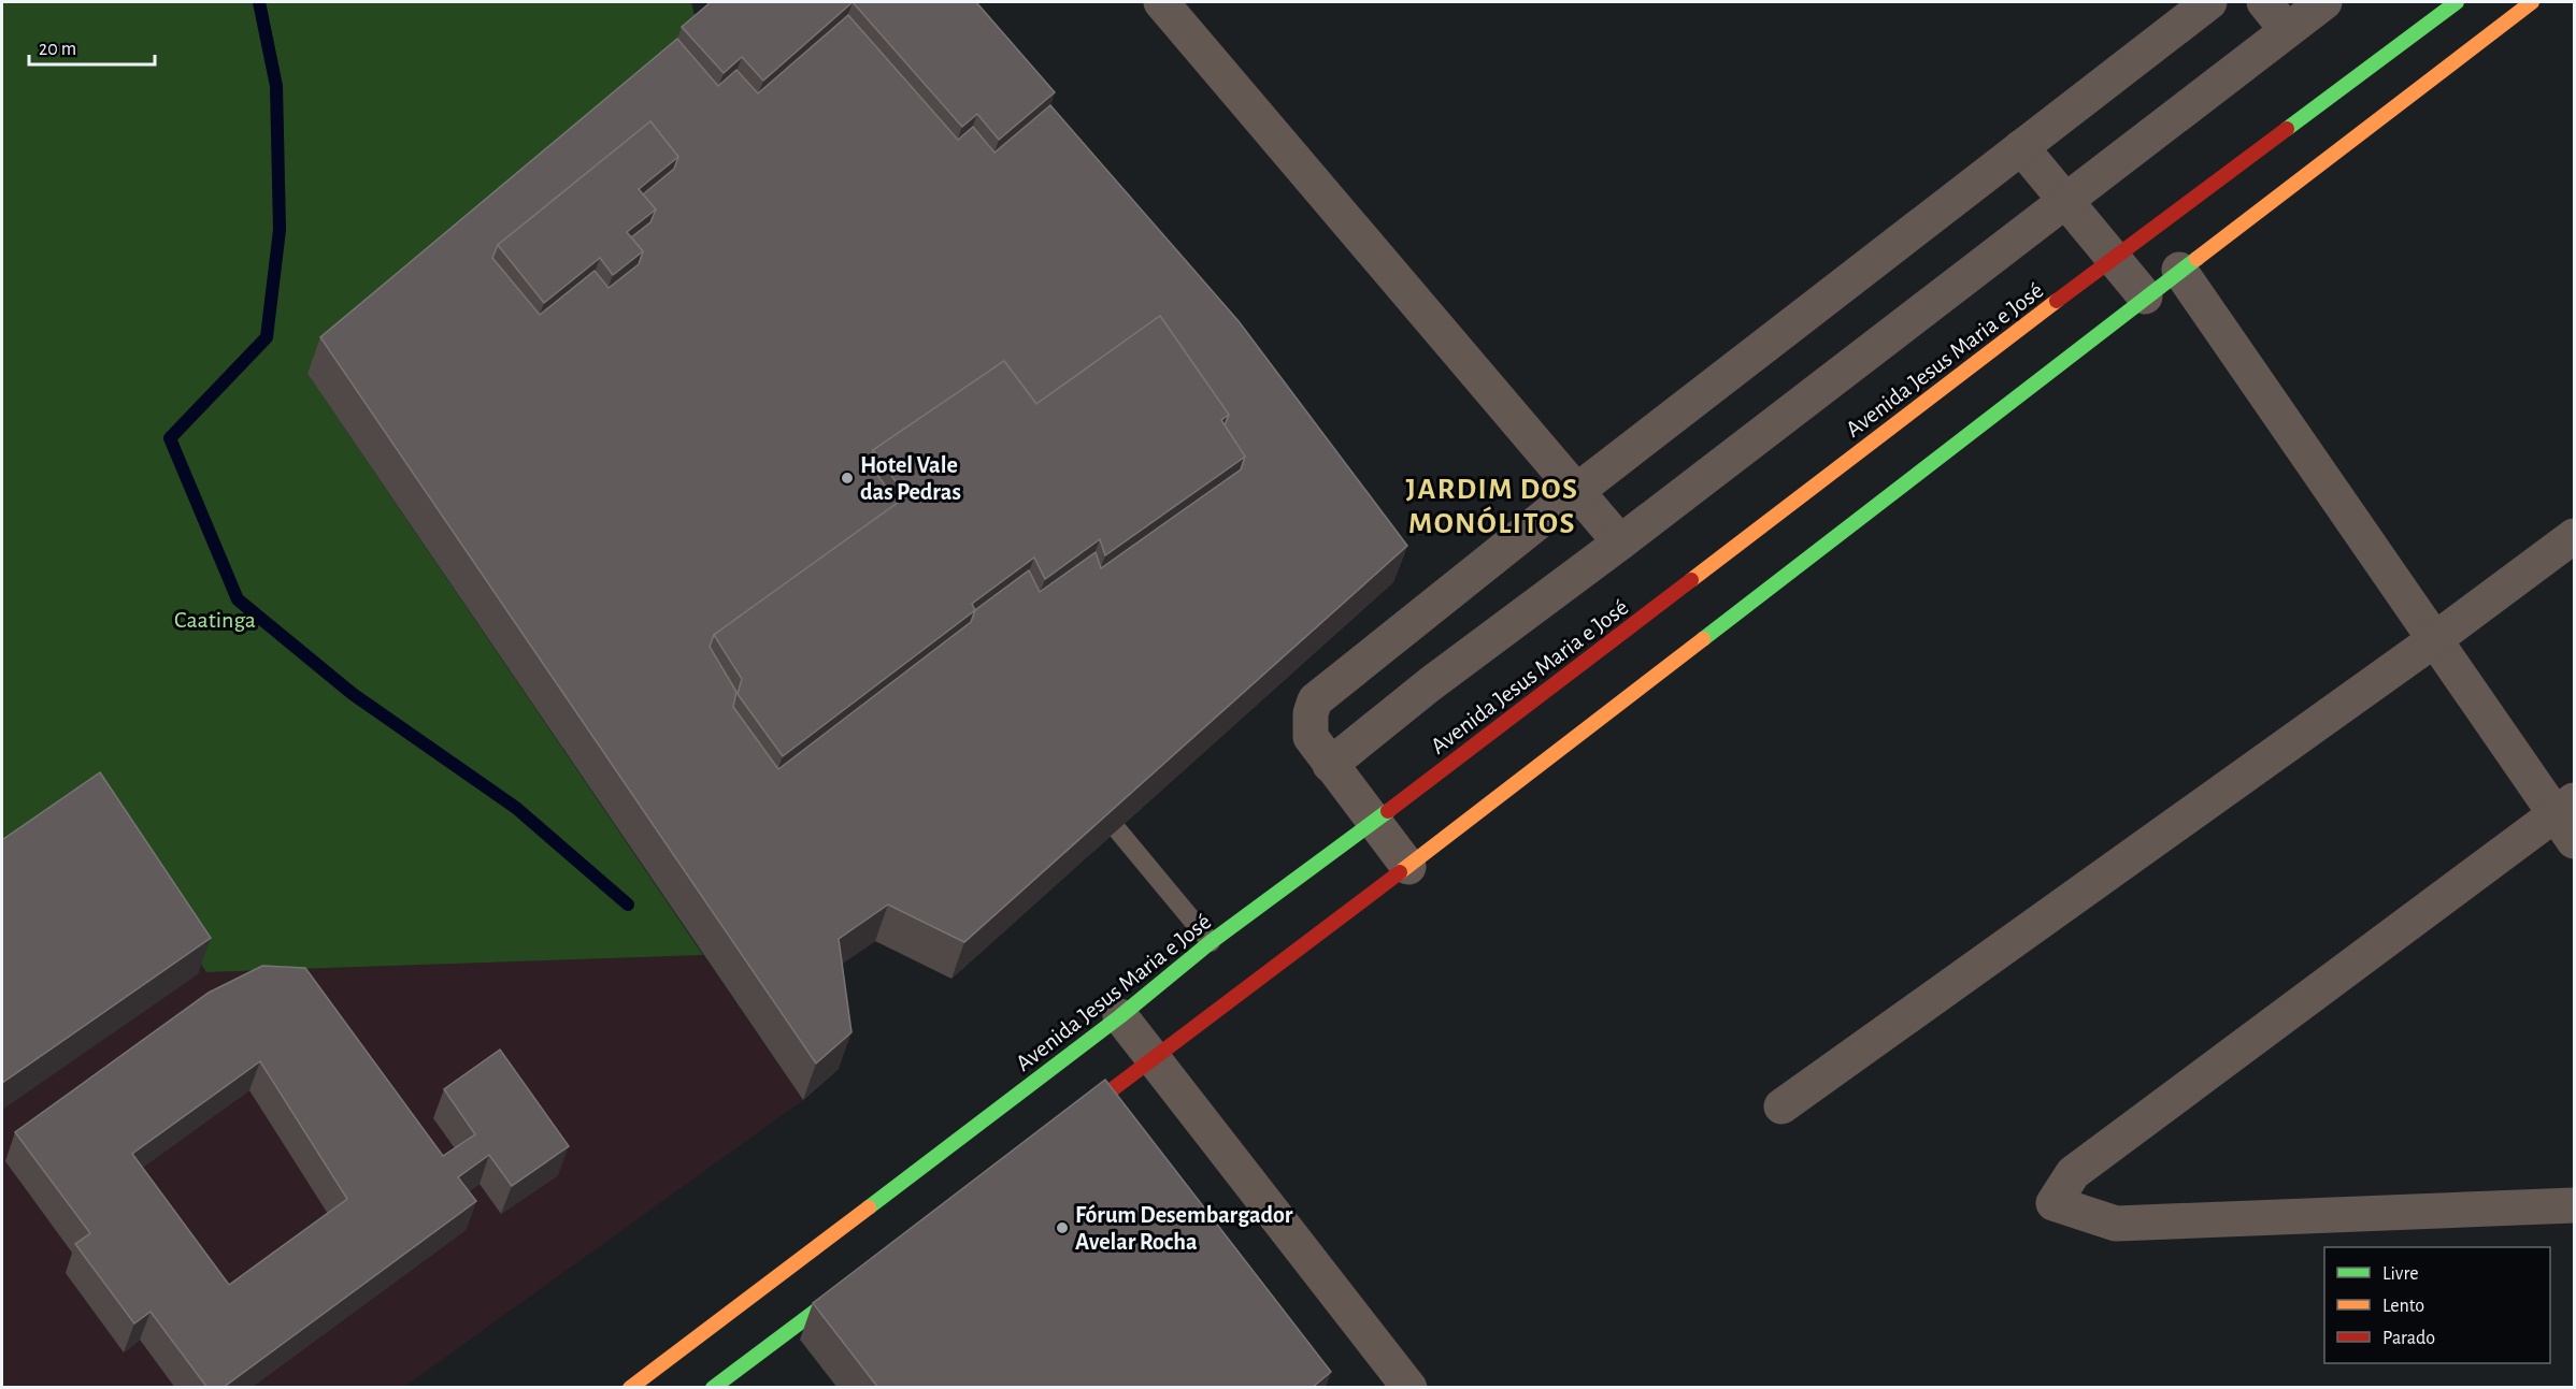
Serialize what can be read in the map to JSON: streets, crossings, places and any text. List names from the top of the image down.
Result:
{
  "streets": {
    "main road": ["Avenida Jesus Maria e José"]
  },
  "districts": ["JARDIM DOS MONÓLITOS"],
  "parks": ["Caatinga"],
  "places": ["Hotel Vale das Pedras", "Fórum Desembargador Avelar Rocha"],
  "legend": ["Livre", "Lento", "Parado"],
  "scale_bar": "20 m"
}
